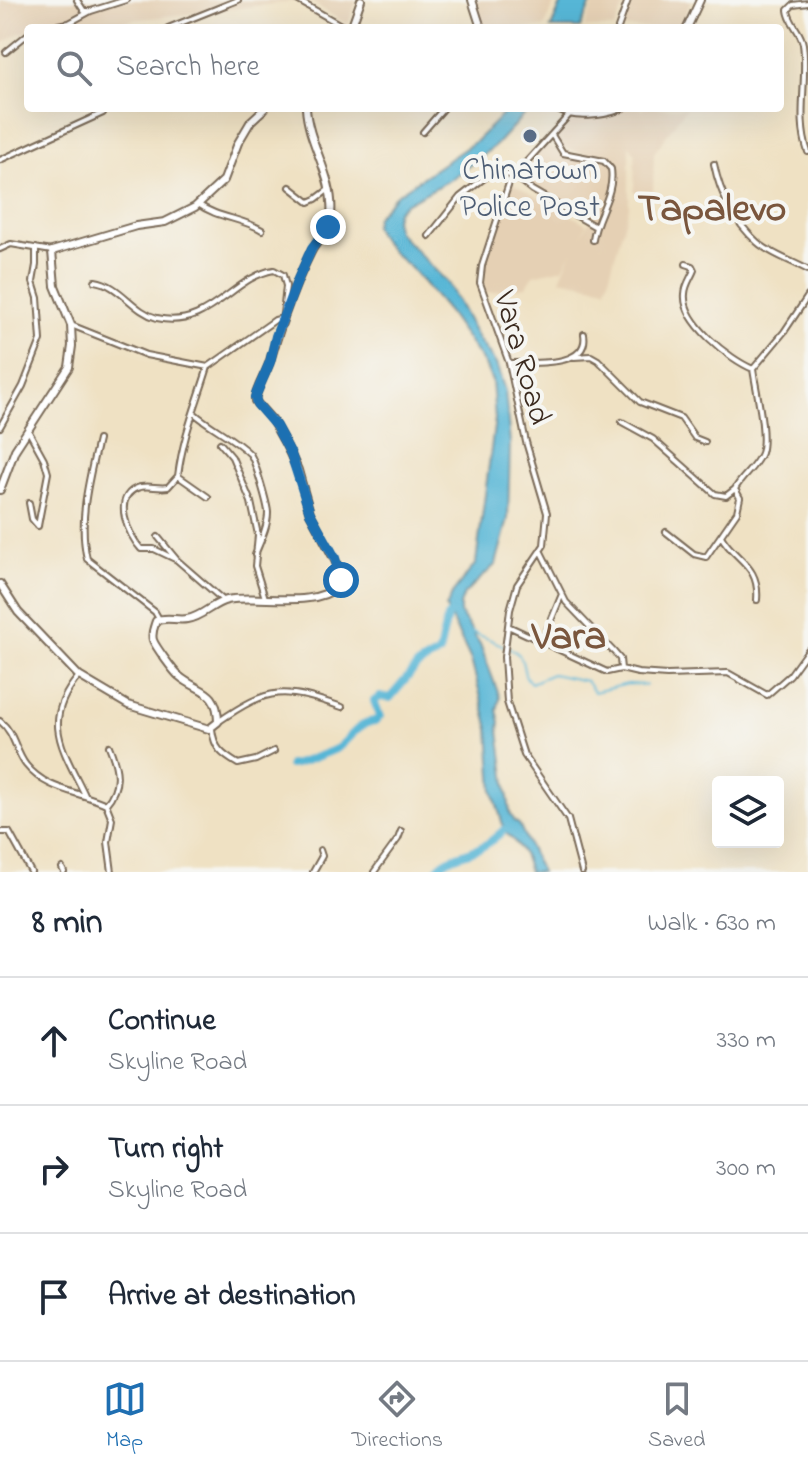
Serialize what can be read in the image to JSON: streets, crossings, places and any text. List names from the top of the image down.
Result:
{
  "streets": {
    "street": ["Vara Road"]
  },
  "districts": ["Tapalevo", "Vara"],
  "places": ["Chinatown Police Post"],
  "page": {
    "search": "Search here",
    "heading": ["8 min", "Walk · 630 m"],
    "list": [
      ["Continue", "Skyline Road", "330 m"],
      ["Turn right", "Skyline Road", "300 m"],
      "Arrive at destination"
    ],
    "nav": ["Map", "Directions", "Saved"]
  }
}
